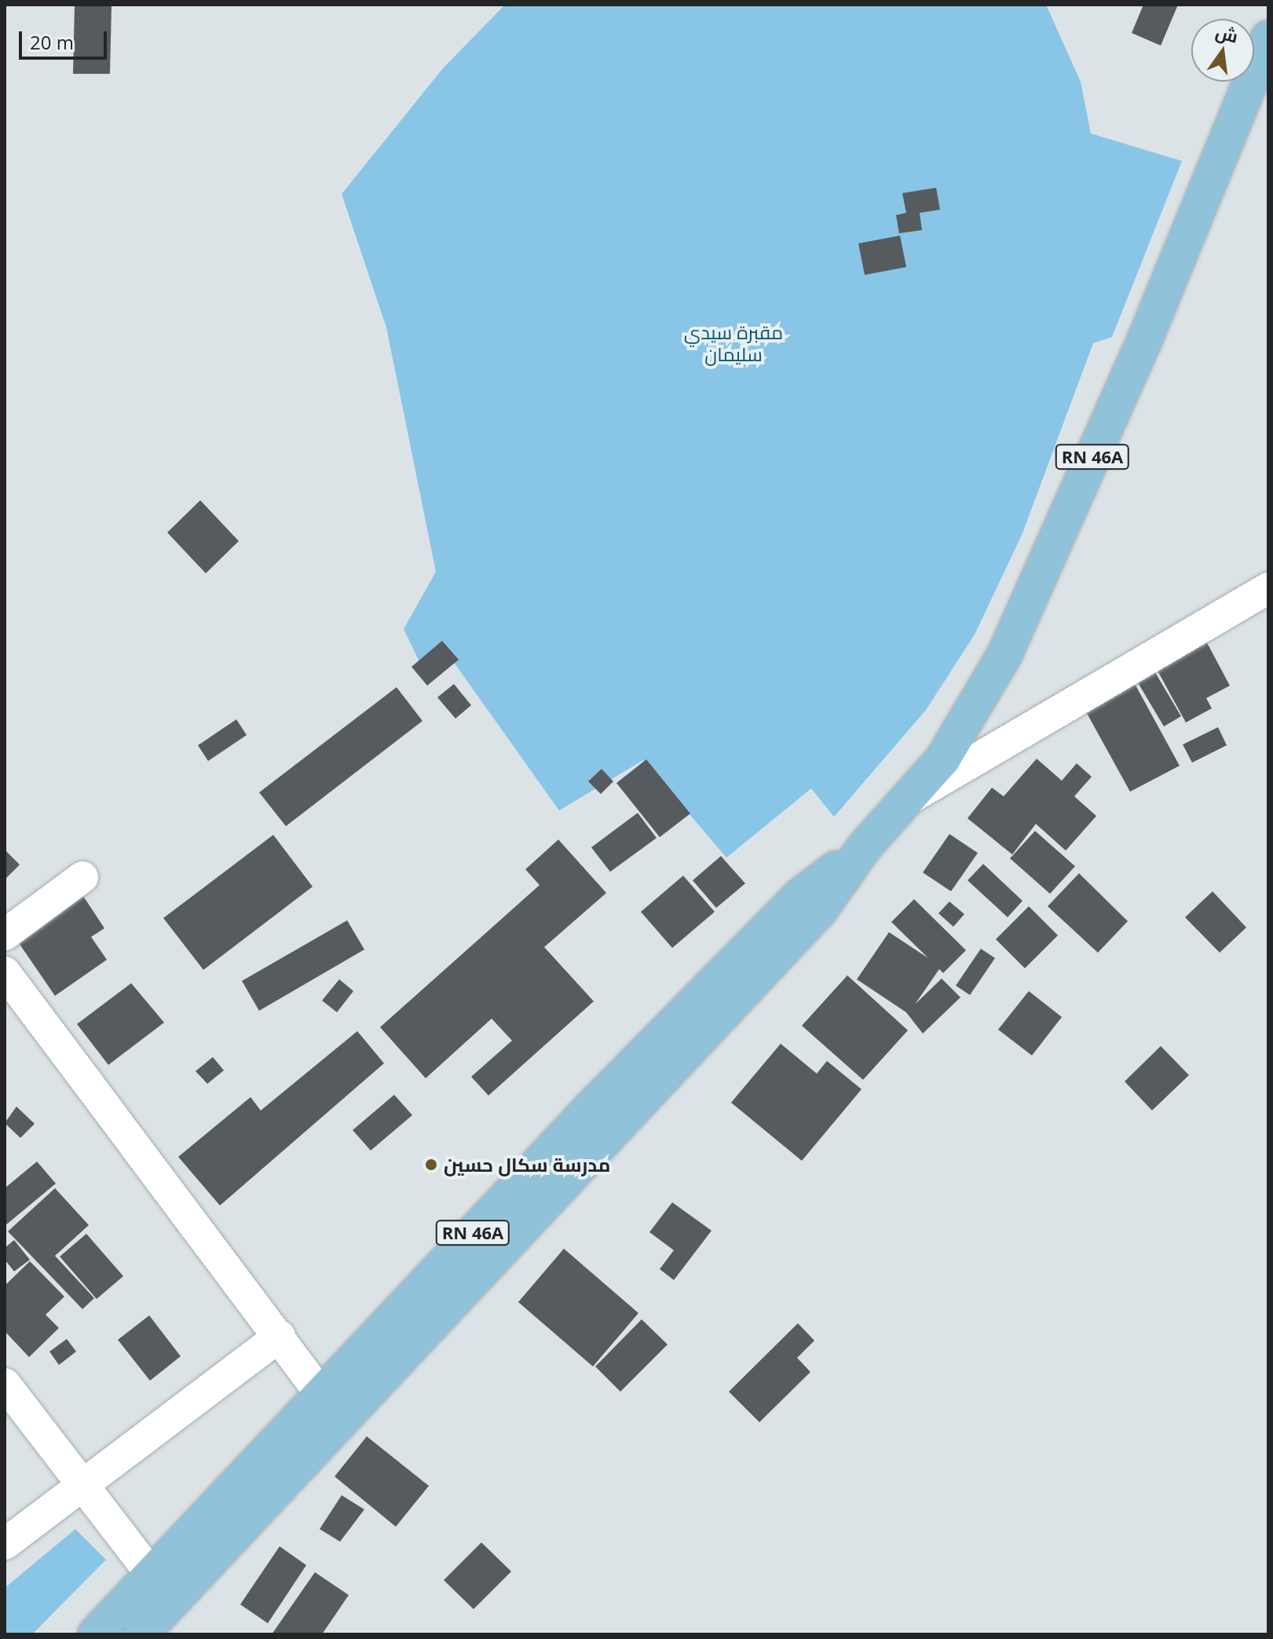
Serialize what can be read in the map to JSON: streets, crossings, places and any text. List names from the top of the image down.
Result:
{
  "streets": {
    "main road": ["RN 46A"]
  },
  "parks": ["مقبرة سيدي سليمان"],
  "places": ["مدرسة سكال حسين"],
  "scale_bar": "20 m",
  "north": "top"
}
